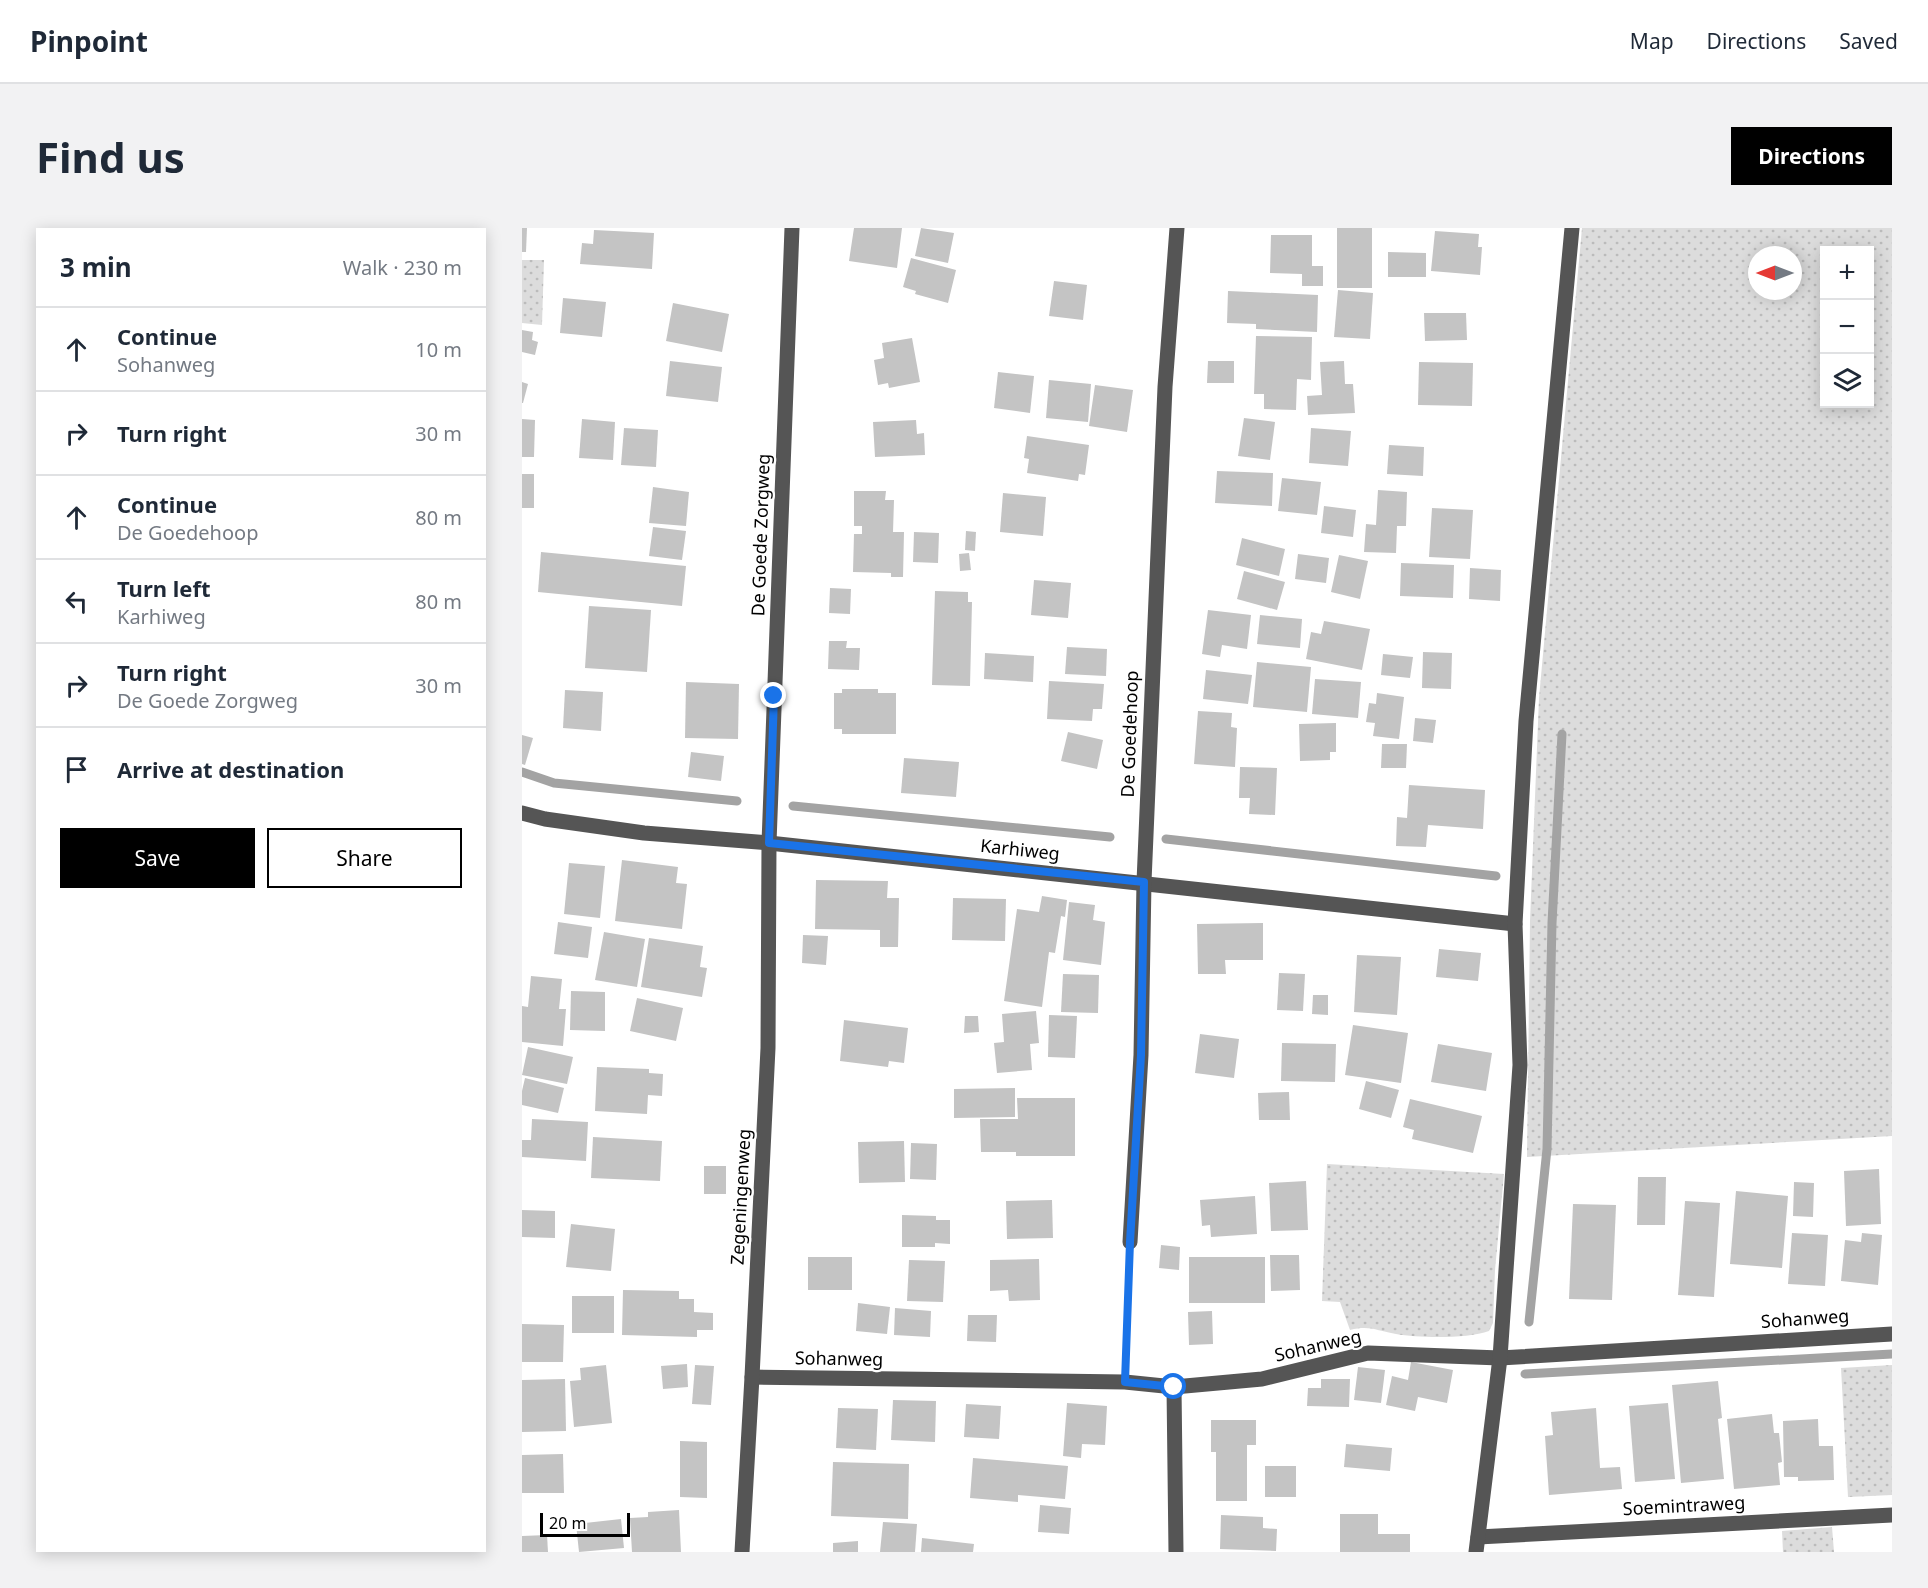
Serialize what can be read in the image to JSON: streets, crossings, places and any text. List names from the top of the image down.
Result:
{
  "streets": {
    "street": [
      "De Goede Zorgweg",
      "De Goedehoop",
      "Karhiweg",
      "Zegeningenweg",
      "Sohanweg",
      "Soemintraweg"
    ]
  },
  "crossings": [
    ["De Goede Zorgweg", "Karhiweg"],
    ["De Goede Zorgweg", "Zegeningenweg"],
    ["De Goedehoop", "Karhiweg"],
    ["Karhiweg", "Zegeningenweg"],
    ["Zegeningenweg", "Sohanweg"]
  ],
  "scale_bar": "20 m",
  "north": "left",
  "page": {
    "header": "Pinpoint",
    "nav": ["Map", "Directions", "Saved"],
    "buttons": [
      "Directions",
      ["Save", "Share"]
    ],
    "title": "Find us",
    "heading": ["3 min", "Walk · 230 m"],
    "map_buttons": ["+", "−"],
    "list": [
      ["Continue", "Sohanweg", "10 m"],
      ["Turn right", "30 m"],
      ["Continue", "De Goedehoop", "80 m"],
      ["Turn left", "Karhiweg", "80 m"],
      ["Turn right", "De Goede Zorgweg", "30 m"],
      "Arrive at destination"
    ],
    "scale": "20 m"
  }
}
